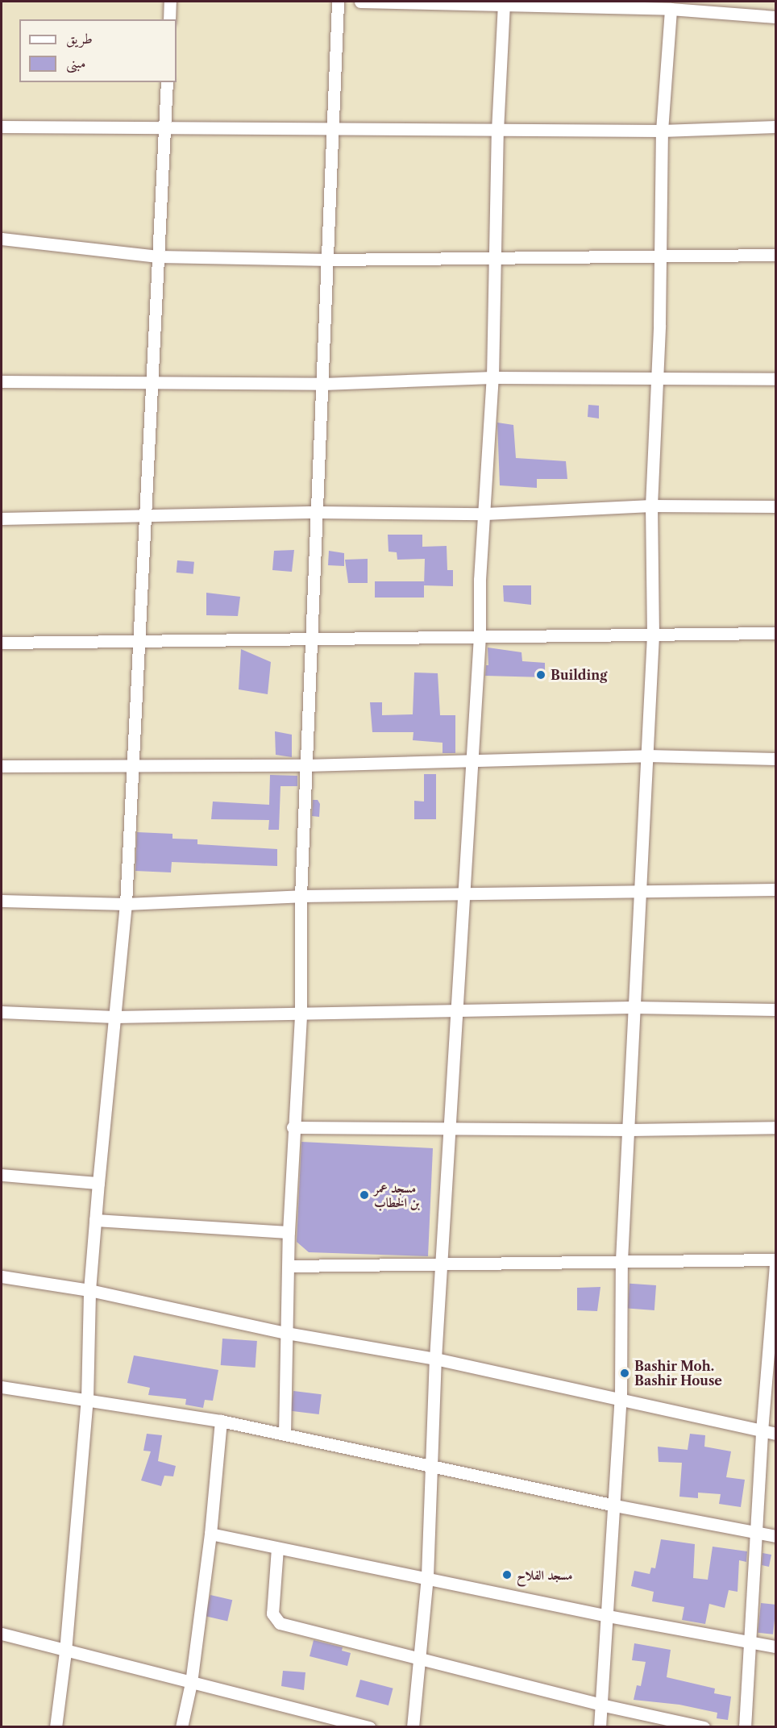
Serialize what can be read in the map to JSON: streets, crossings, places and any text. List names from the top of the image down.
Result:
{
  "places": [
    "Building",
    "مسجد عمر بن الخطاب",
    "Bashir Moh. Bashir House",
    "مسجد الفلاح"
  ],
  "legend": ["طريق", "مبنى"]
}
